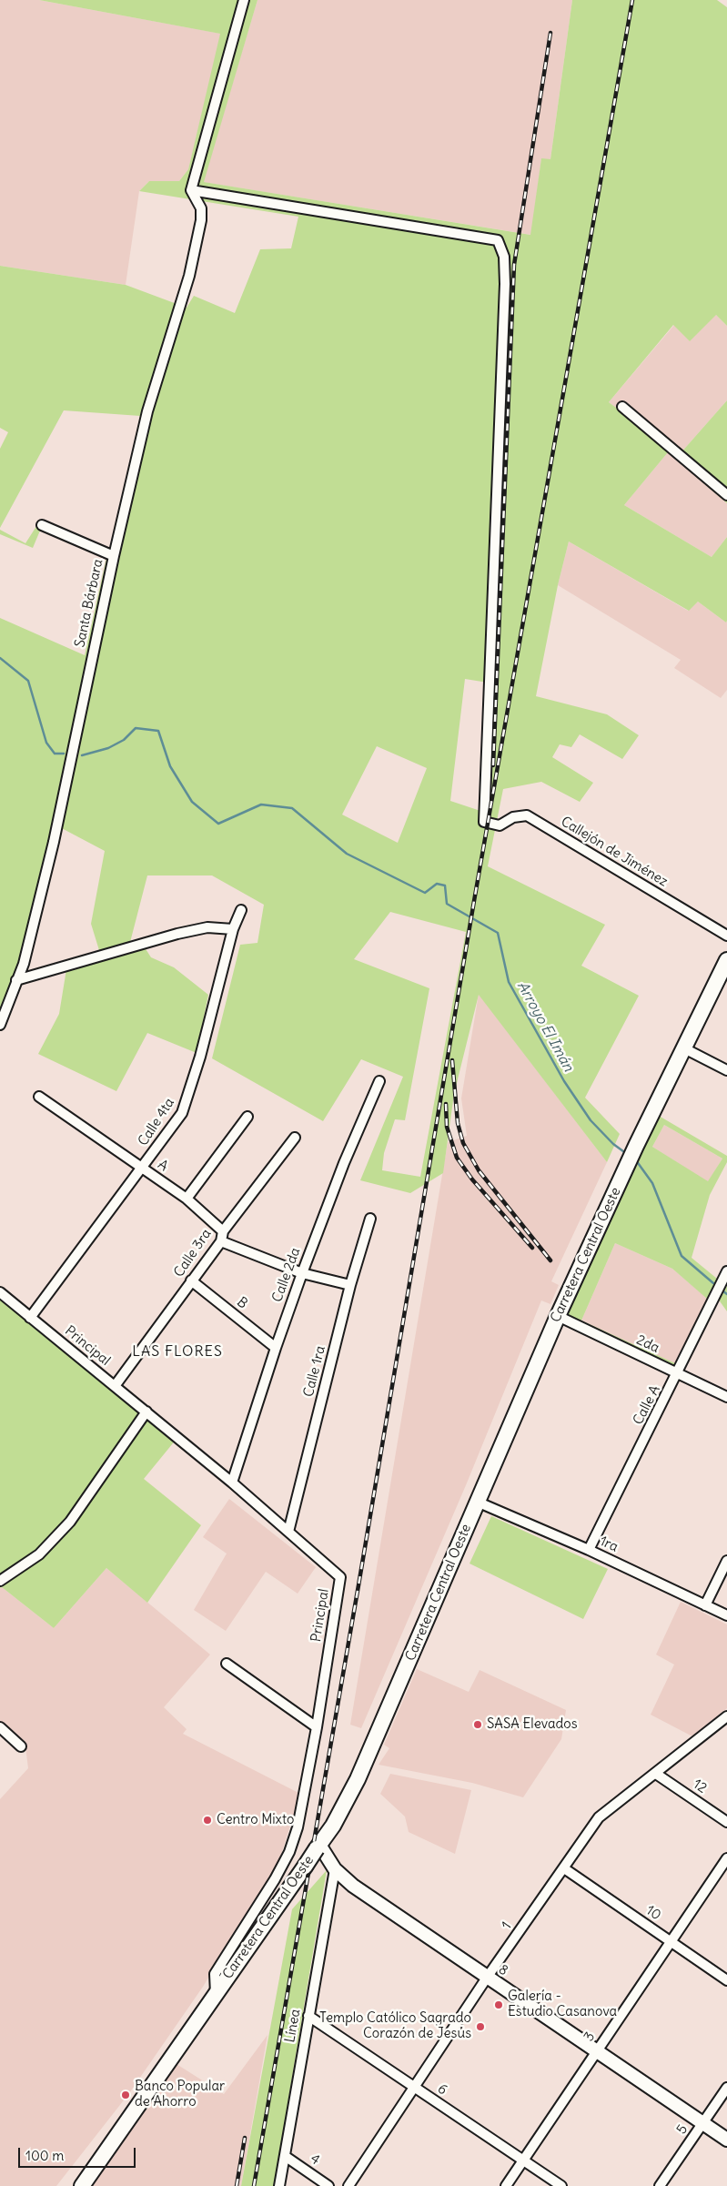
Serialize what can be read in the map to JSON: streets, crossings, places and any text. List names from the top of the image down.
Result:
{
  "streets": {
    "main road": ["Carretera Central Oeste"],
    "street": [
      "Santa Bárbara",
      "Callejón de Jiménez",
      "Calle 4ta",
      "A",
      "Calle 3ra",
      "Calle 2da",
      "B",
      "2da",
      "Principal",
      "Calle 1ra",
      "Calle A",
      "1ra",
      "12",
      "10",
      "1",
      "8",
      "Línea",
      "3",
      "6",
      "5",
      "4"
    ]
  },
  "crossings": [
    ["Santa Bárbara", "Callejón de Jiménez"],
    ["Calle 4ta", "A"],
    ["Calle 4ta", "Principal"],
    ["A", "Calle 3ra"],
    ["A", "Calle 2da"],
    ["A", "Calle 1ra"],
    ["Calle 3ra", "B"],
    ["Calle 3ra", "Principal"],
    ["Carretera Central Oeste", "2da"],
    ["Carretera Central Oeste", "Principal"],
    ["Carretera Central Oeste", "1ra"],
    ["Carretera Central Oeste", "8"],
    ["Calle 2da", "B"],
    ["Calle 2da", "Principal"],
    ["2da", "Calle A"],
    ["Principal", "Calle 1ra"],
    ["Calle A", "1ra"],
    ["12", "1"],
    ["10", "1"],
    ["10", "3"],
    ["1", "8"],
    ["1", "6"],
    ["8", "Línea"],
    ["8", "3"],
    ["8", "5"],
    ["Línea", "6"],
    ["Línea", "4"],
    ["3", "6"]
  ],
  "districts": ["LAS FLORES"],
  "water": ["Arroyo El Imán"],
  "places": [
    "SASA Elevados",
    "Centro Mixto",
    "Galería - Estudio Casanova",
    "Templo Católico Sagrado Corazón de Jesús",
    "Banco Popular de Ahorro"
  ],
  "scale_bar": "100 m"
}
